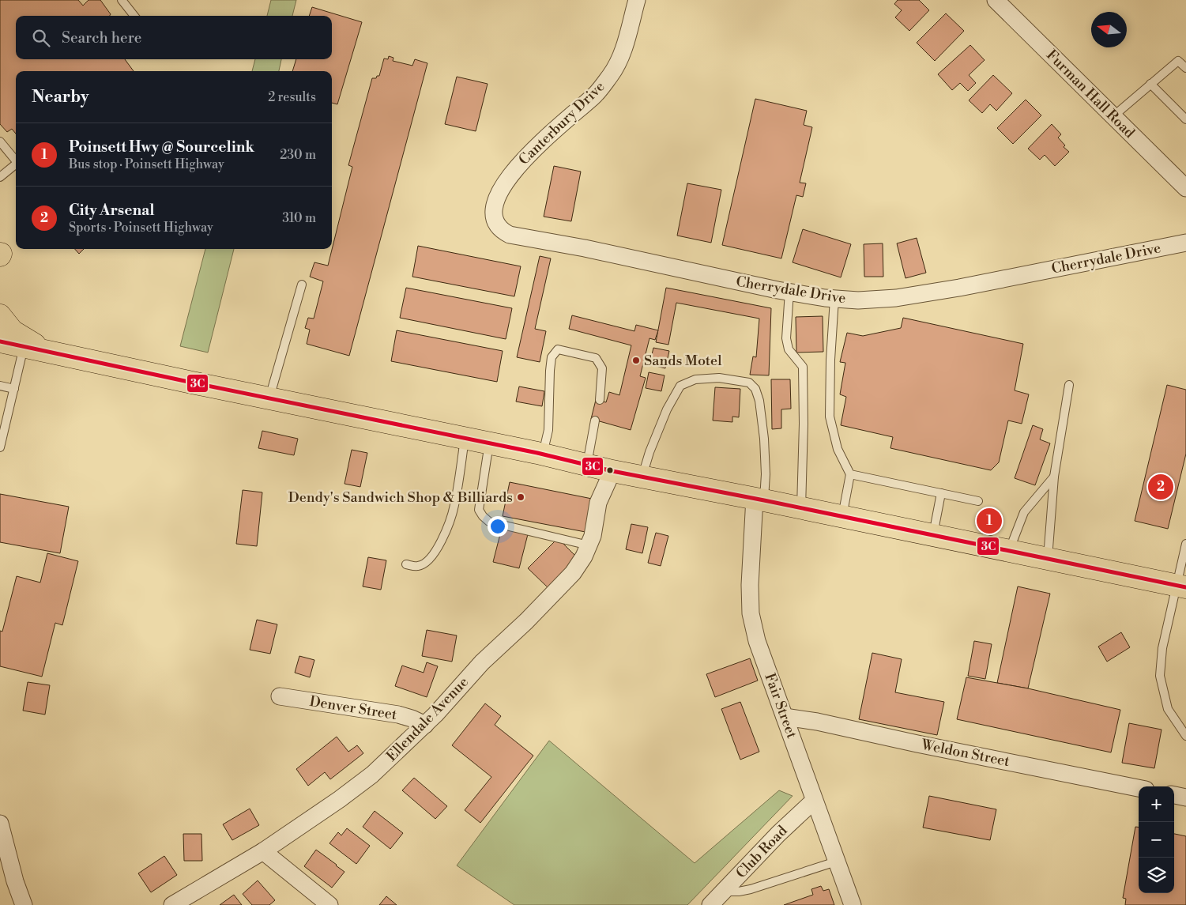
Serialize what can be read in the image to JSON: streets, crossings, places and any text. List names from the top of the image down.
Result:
{
  "streets": {
    "street": [
      "Furman Hall Road",
      "Canterbury Drive",
      "Cherrydale Drive",
      "Fair Street",
      "Denver Street",
      "Ellendale Avenue",
      "Weldon Street",
      "Club Road"
    ]
  },
  "crossings": [
    ["Canterbury Drive", "Cherrydale Drive"],
    ["Fair Street", "Weldon Street"],
    ["Fair Street", "Club Road"],
    ["Denver Street", "Ellendale Avenue"]
  ],
  "places": ["Sands Motel", "Dendy's Sandwich Shop & Billiards"],
  "lines": ["transit line 3C"],
  "north": "left",
  "page": {
    "search": "Search here",
    "heading": ["Nearby", "2 results"],
    "list": [
      {
        "mark": "1",
        "name": "Poinsett Hwy @ Sourcelink",
        "note": "Bus stop · Poinsett Highway",
        "value": "230 m"
      },
      {
        "mark": "2",
        "name": "City Arsenal",
        "note": "Sports · Poinsett Highway",
        "value": "310 m"
      }
    ],
    "pins": ["2", "1"],
    "map_buttons": ["+", "−"]
  }
}
